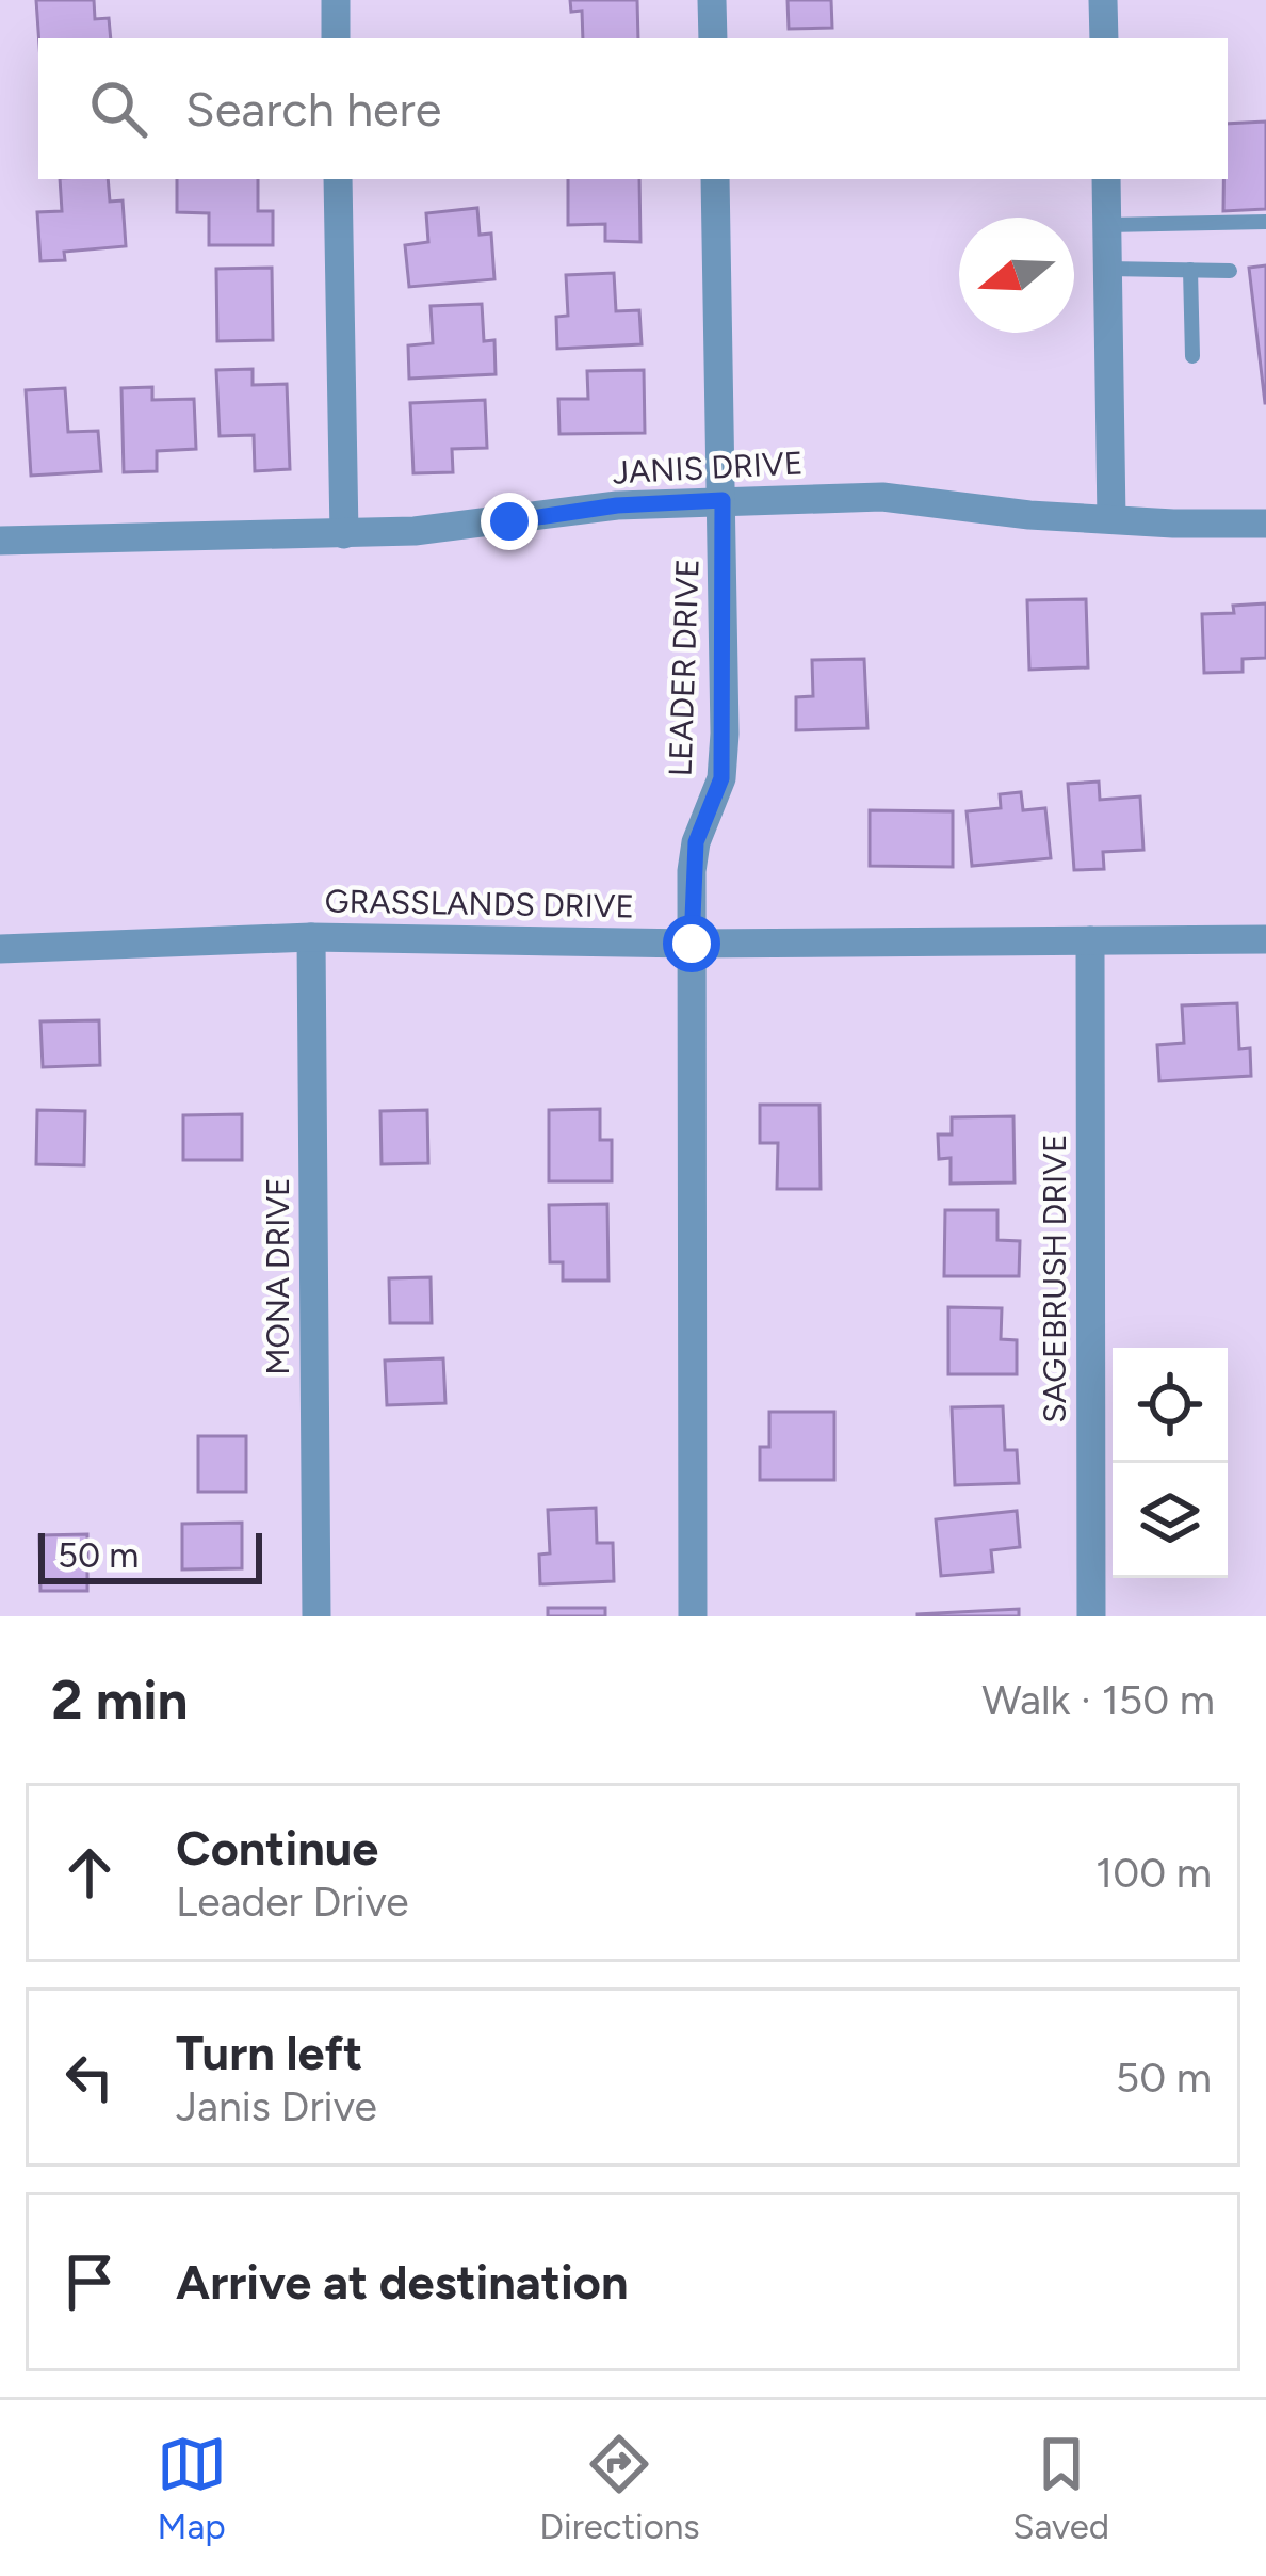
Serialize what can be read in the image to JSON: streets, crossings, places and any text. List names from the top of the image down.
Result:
{
  "streets": {
    "street": [
      "JANIS DRIVE",
      "LEADER DRIVE",
      "GRASSLANDS DRIVE",
      "MONA DRIVE",
      "SAGEBRUSH DRIVE"
    ]
  },
  "crossings": [
    ["JANIS DRIVE", "LEADER DRIVE"],
    ["LEADER DRIVE", "GRASSLANDS DRIVE"],
    ["GRASSLANDS DRIVE", "MONA DRIVE"],
    ["GRASSLANDS DRIVE", "SAGEBRUSH DRIVE"]
  ],
  "scale_bar": "50 m",
  "north": "left",
  "page": {
    "search": "Search here",
    "scale": "50 m",
    "heading": ["2 min", "Walk · 150 m"],
    "list": [
      ["Continue", "Leader Drive", "100 m"],
      ["Turn left", "Janis Drive", "50 m"],
      "Arrive at destination"
    ],
    "nav": ["Map", "Directions", "Saved"]
  }
}
